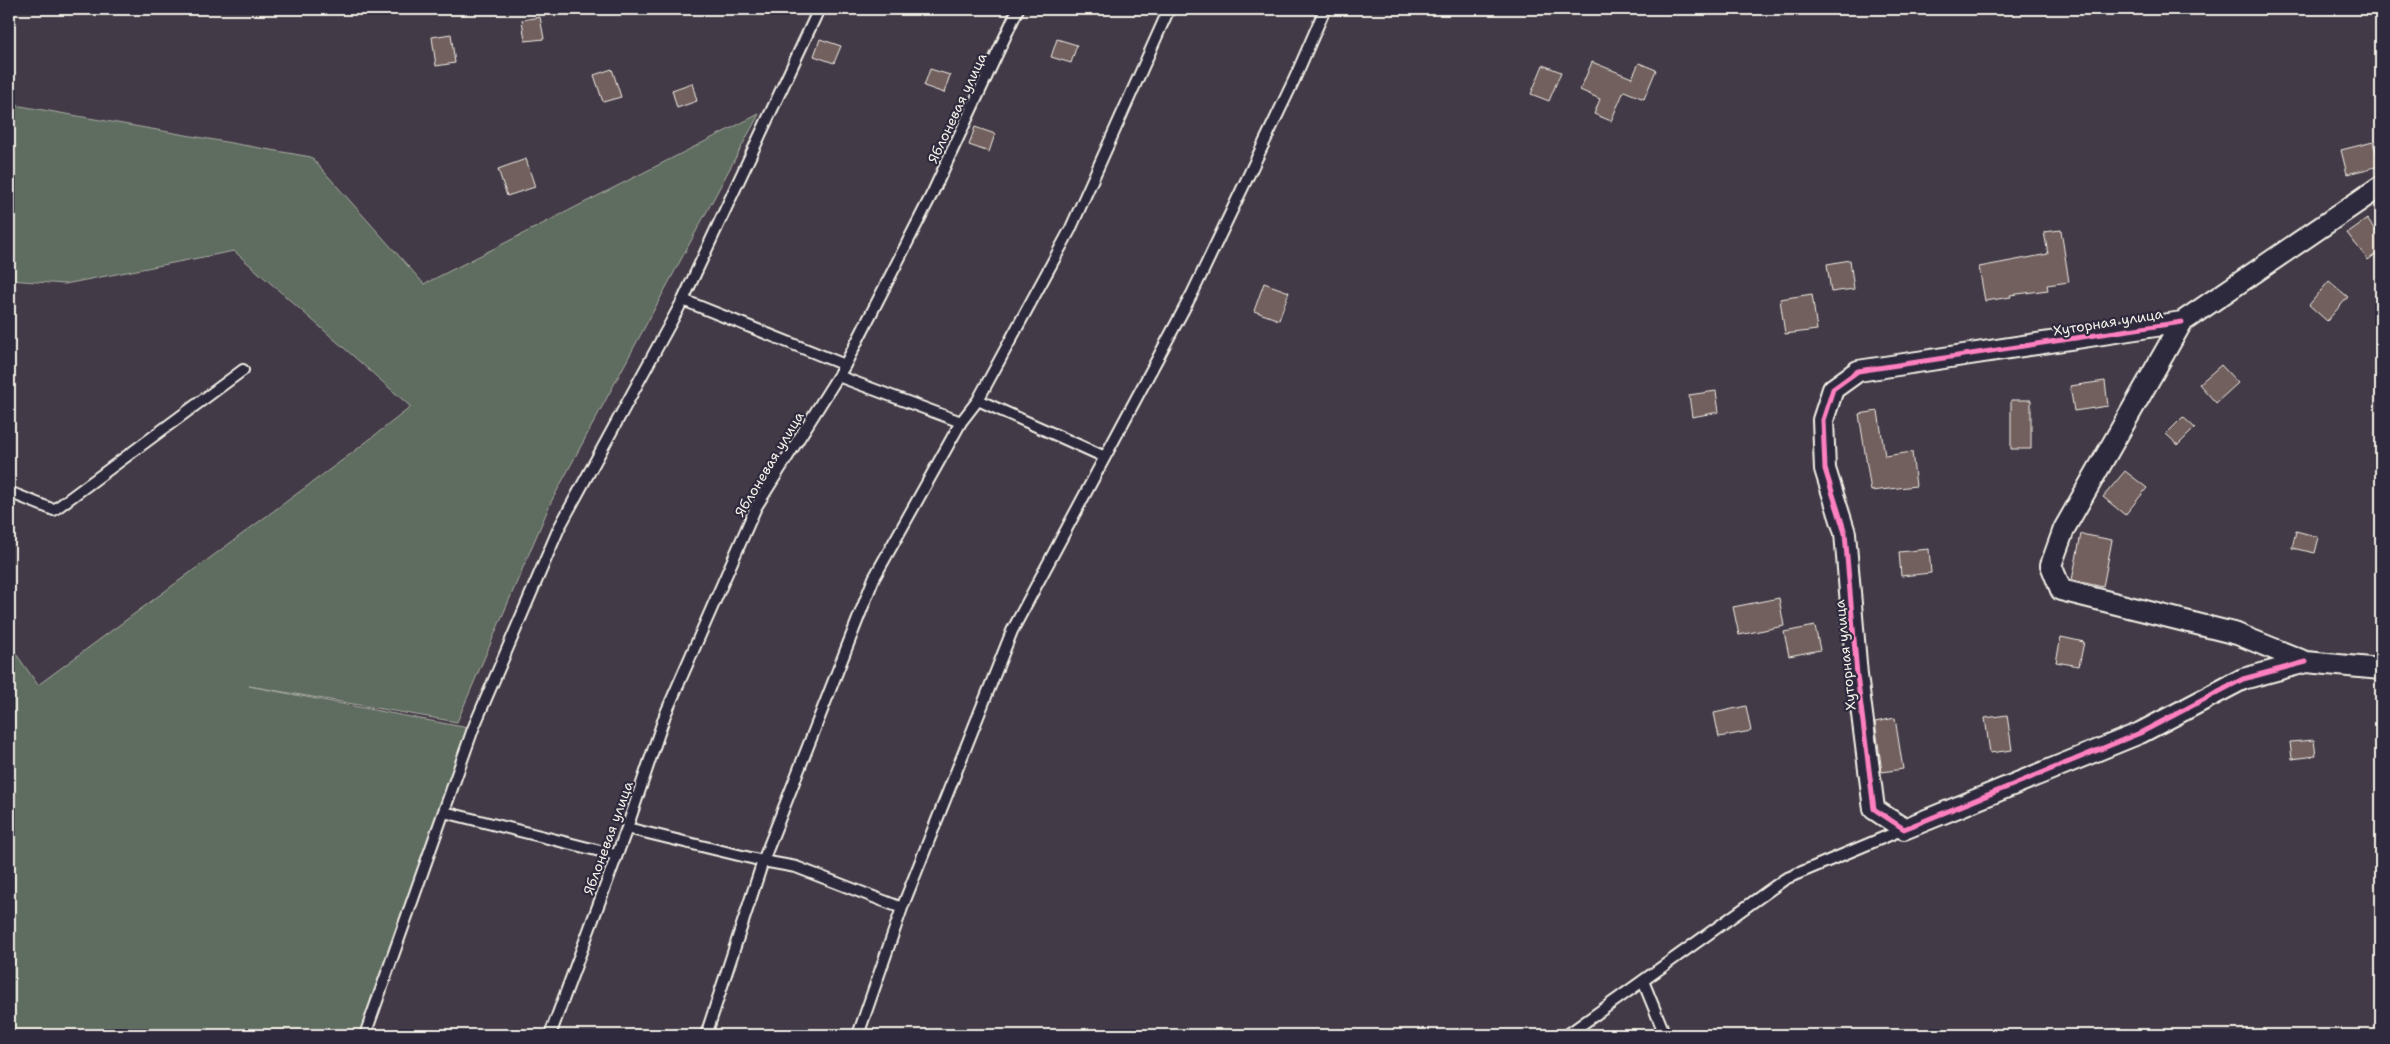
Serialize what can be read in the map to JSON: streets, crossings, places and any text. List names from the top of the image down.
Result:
{
  "streets": {
    "street": ["Хуторная улица"],
    "lane": ["Яблоневая улица"]
  }
}
